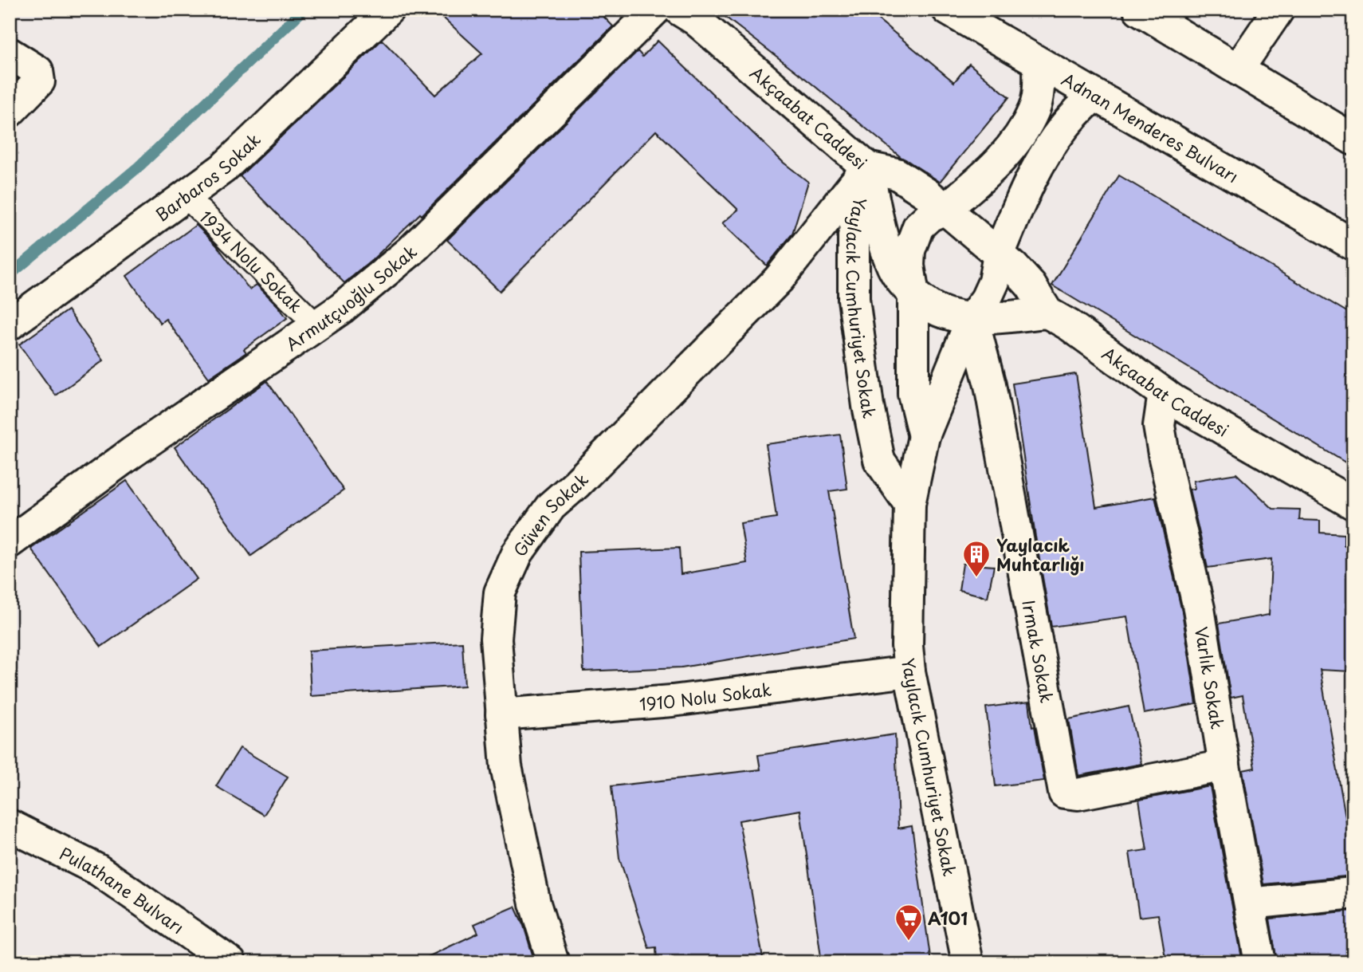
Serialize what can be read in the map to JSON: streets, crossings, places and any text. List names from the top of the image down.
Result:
{
  "streets": {
    "main road": [
      "Akçaabat Caddesi",
      "Adnan Menderes Bulvarı",
      "Barbaros Sokak",
      "Armutçuoğlu Sokak",
      "Yaylacık Cumhuriyet Sokak",
      "Güven Sokak",
      "Irmak Sokak",
      "Varlık Sokak",
      "1910 Nolu Sokak",
      "Pulathane Bulvarı"
    ],
    "lane": ["1934 Nolu Sokak"]
  },
  "crossings": [
    ["Akçaabat Caddesi", "Yaylacık Cumhuriyet Sokak"],
    ["Akçaabat Caddesi", "Güven Sokak"],
    ["Akçaabat Caddesi", "Irmak Sokak"],
    ["Akçaabat Caddesi", "Varlık Sokak"],
    ["Barbaros Sokak", "1934 Nolu Sokak"],
    ["1934 Nolu Sokak", "Armutçuoğlu Sokak"],
    ["Yaylacık Cumhuriyet Sokak", "Güven Sokak"],
    ["Yaylacık Cumhuriyet Sokak", "Irmak Sokak"],
    ["Yaylacık Cumhuriyet Sokak", "1910 Nolu Sokak"],
    ["Güven Sokak", "1910 Nolu Sokak"],
    ["Irmak Sokak", "Varlık Sokak"]
  ],
  "places": {
    "building": ["Yaylacık Muhtarlığı"],
    "supermarket": ["A101"]
  }
}
